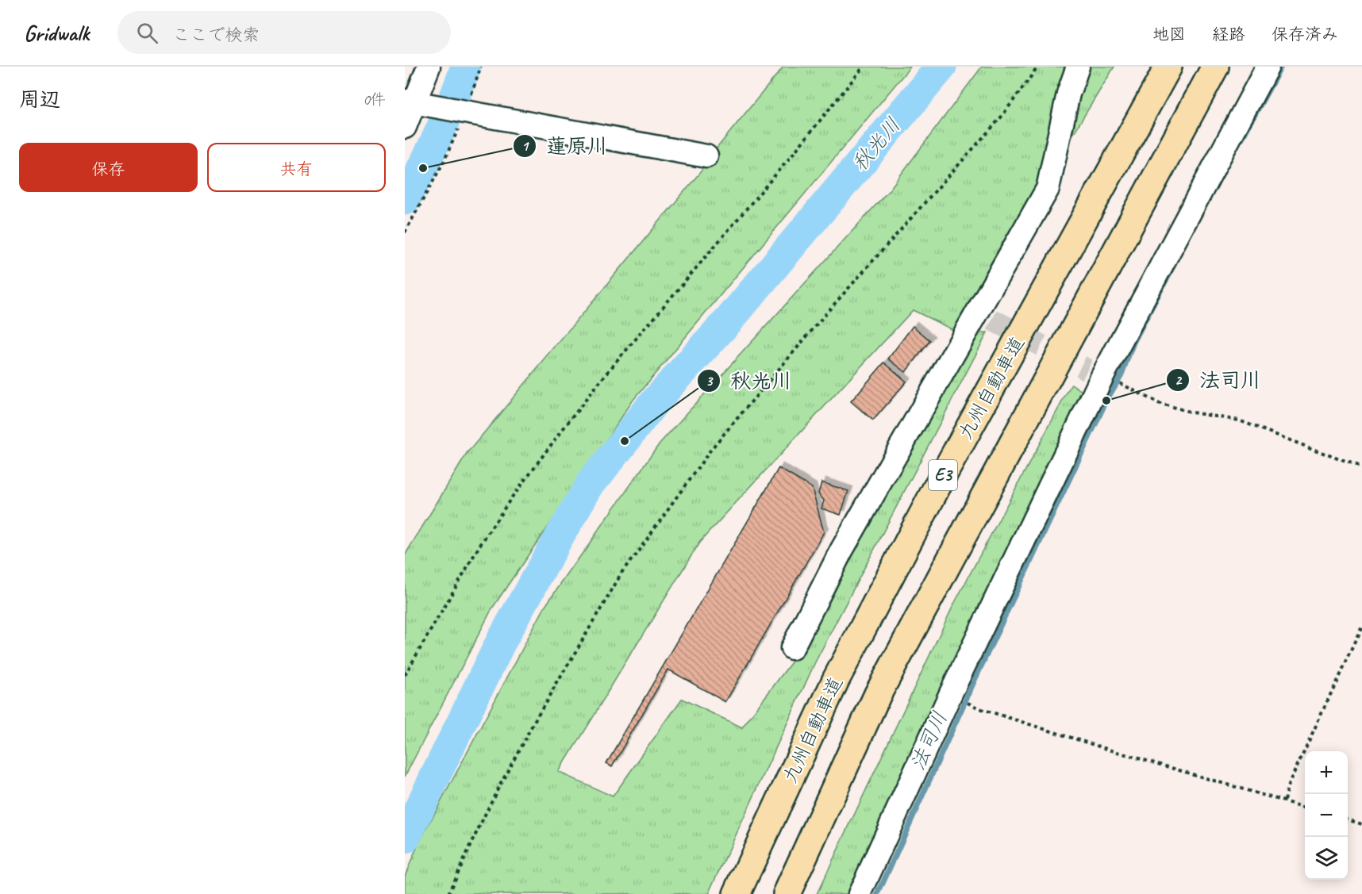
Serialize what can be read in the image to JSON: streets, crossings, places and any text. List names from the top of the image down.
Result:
{
  "streets": {
    "highway": ["九州自動車道", "E3"]
  },
  "water": ["秋光川", "法司川"],
  "places": ["蓮原川", "法司川", "秋光川"],
  "page": {
    "header": "Gridwalk",
    "search": "ここで検索",
    "nav": ["地図", "経路", "保存済み"],
    "heading": ["周辺", "0件"],
    "buttons": ["保存", "共有"],
    "map_buttons": ["+", "−"]
  }
}
